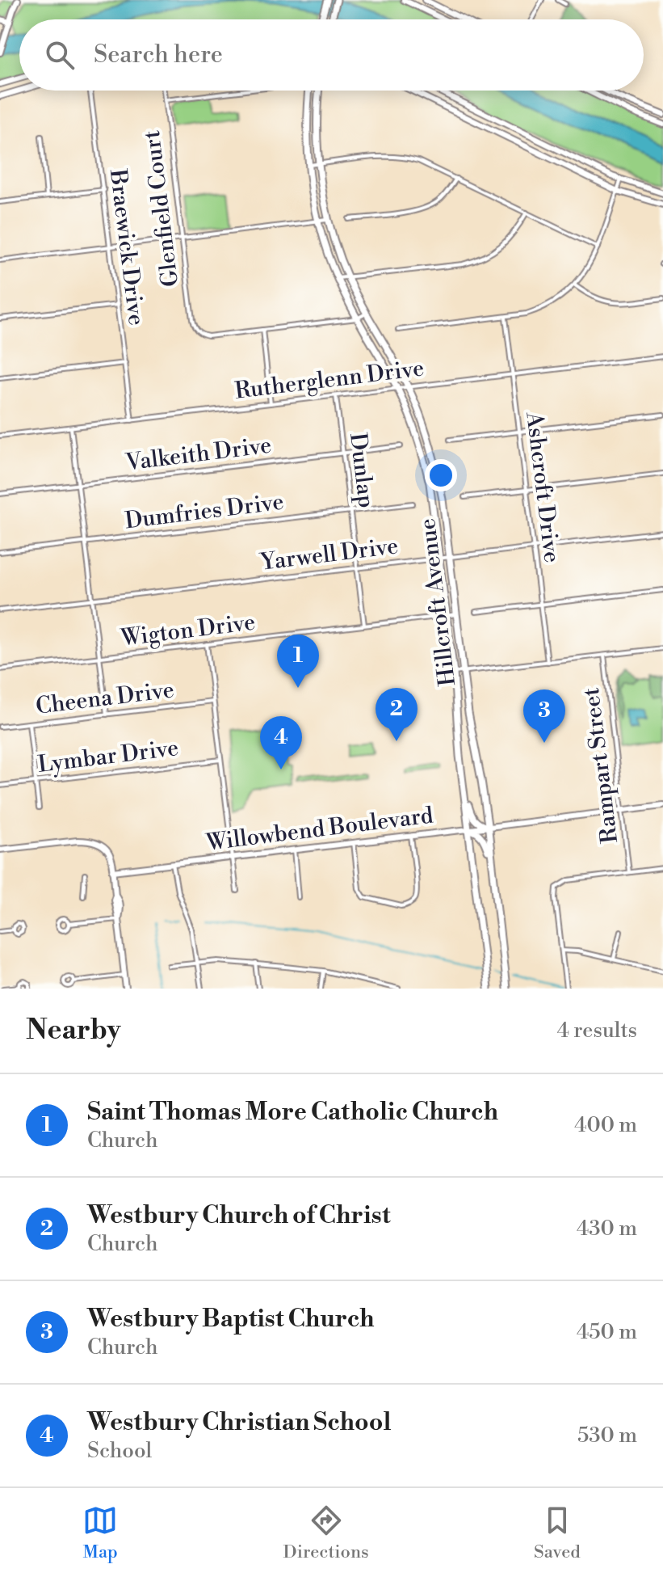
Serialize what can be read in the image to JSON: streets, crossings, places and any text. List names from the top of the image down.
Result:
{
  "streets": {
    "main road": ["Hillcroft Avenue", "Willowbend Boulevard"],
    "street": [
      "Glenfield Court",
      "Braewick Drive",
      "Rutherglenn Drive",
      "Valkeith Drive",
      "Dunlap",
      "Ashcroft Drive",
      "Dumfries Drive",
      "Yarwell Drive",
      "Wigton Drive",
      "Cheena Drive",
      "Lymbar Drive",
      "Rampart Street"
    ]
  },
  "crossings": [
    ["Braewick Drive", "Rutherglenn Drive"],
    ["Rutherglenn Drive", "Dunlap"],
    ["Rutherglenn Drive", "Ashcroft Drive"],
    ["Rutherglenn Drive", "Hillcroft Avenue"],
    ["Valkeith Drive", "Dunlap"],
    ["Dunlap", "Dumfries Drive"],
    ["Dunlap", "Yarwell Drive"],
    ["Dunlap", "Wigton Drive"],
    ["Ashcroft Drive", "Yarwell Drive"],
    ["Yarwell Drive", "Hillcroft Avenue"],
    ["Hillcroft Avenue", "Wigton Drive"],
    ["Hillcroft Avenue", "Willowbend Boulevard"],
    ["Rampart Street", "Willowbend Boulevard"]
  ],
  "page": {
    "search": "Search here",
    "pins": [
      "1",
      "2",
      "3",
      "4"
    ],
    "heading": ["Nearby", "4 results"],
    "list": [
      {
        "mark": "1",
        "name": "Saint Thomas More Catholic Church",
        "note": "Church",
        "value": "400 m"
      },
      {
        "mark": "2",
        "name": "Westbury Church of Christ",
        "note": "Church",
        "value": "430 m"
      },
      {
        "mark": "3",
        "name": "Westbury Baptist Church",
        "note": "Church",
        "value": "450 m"
      },
      {
        "mark": "4",
        "name": "Westbury Christian School",
        "note": "School",
        "value": "530 m"
      }
    ],
    "nav": ["Map", "Directions", "Saved"]
  }
}
